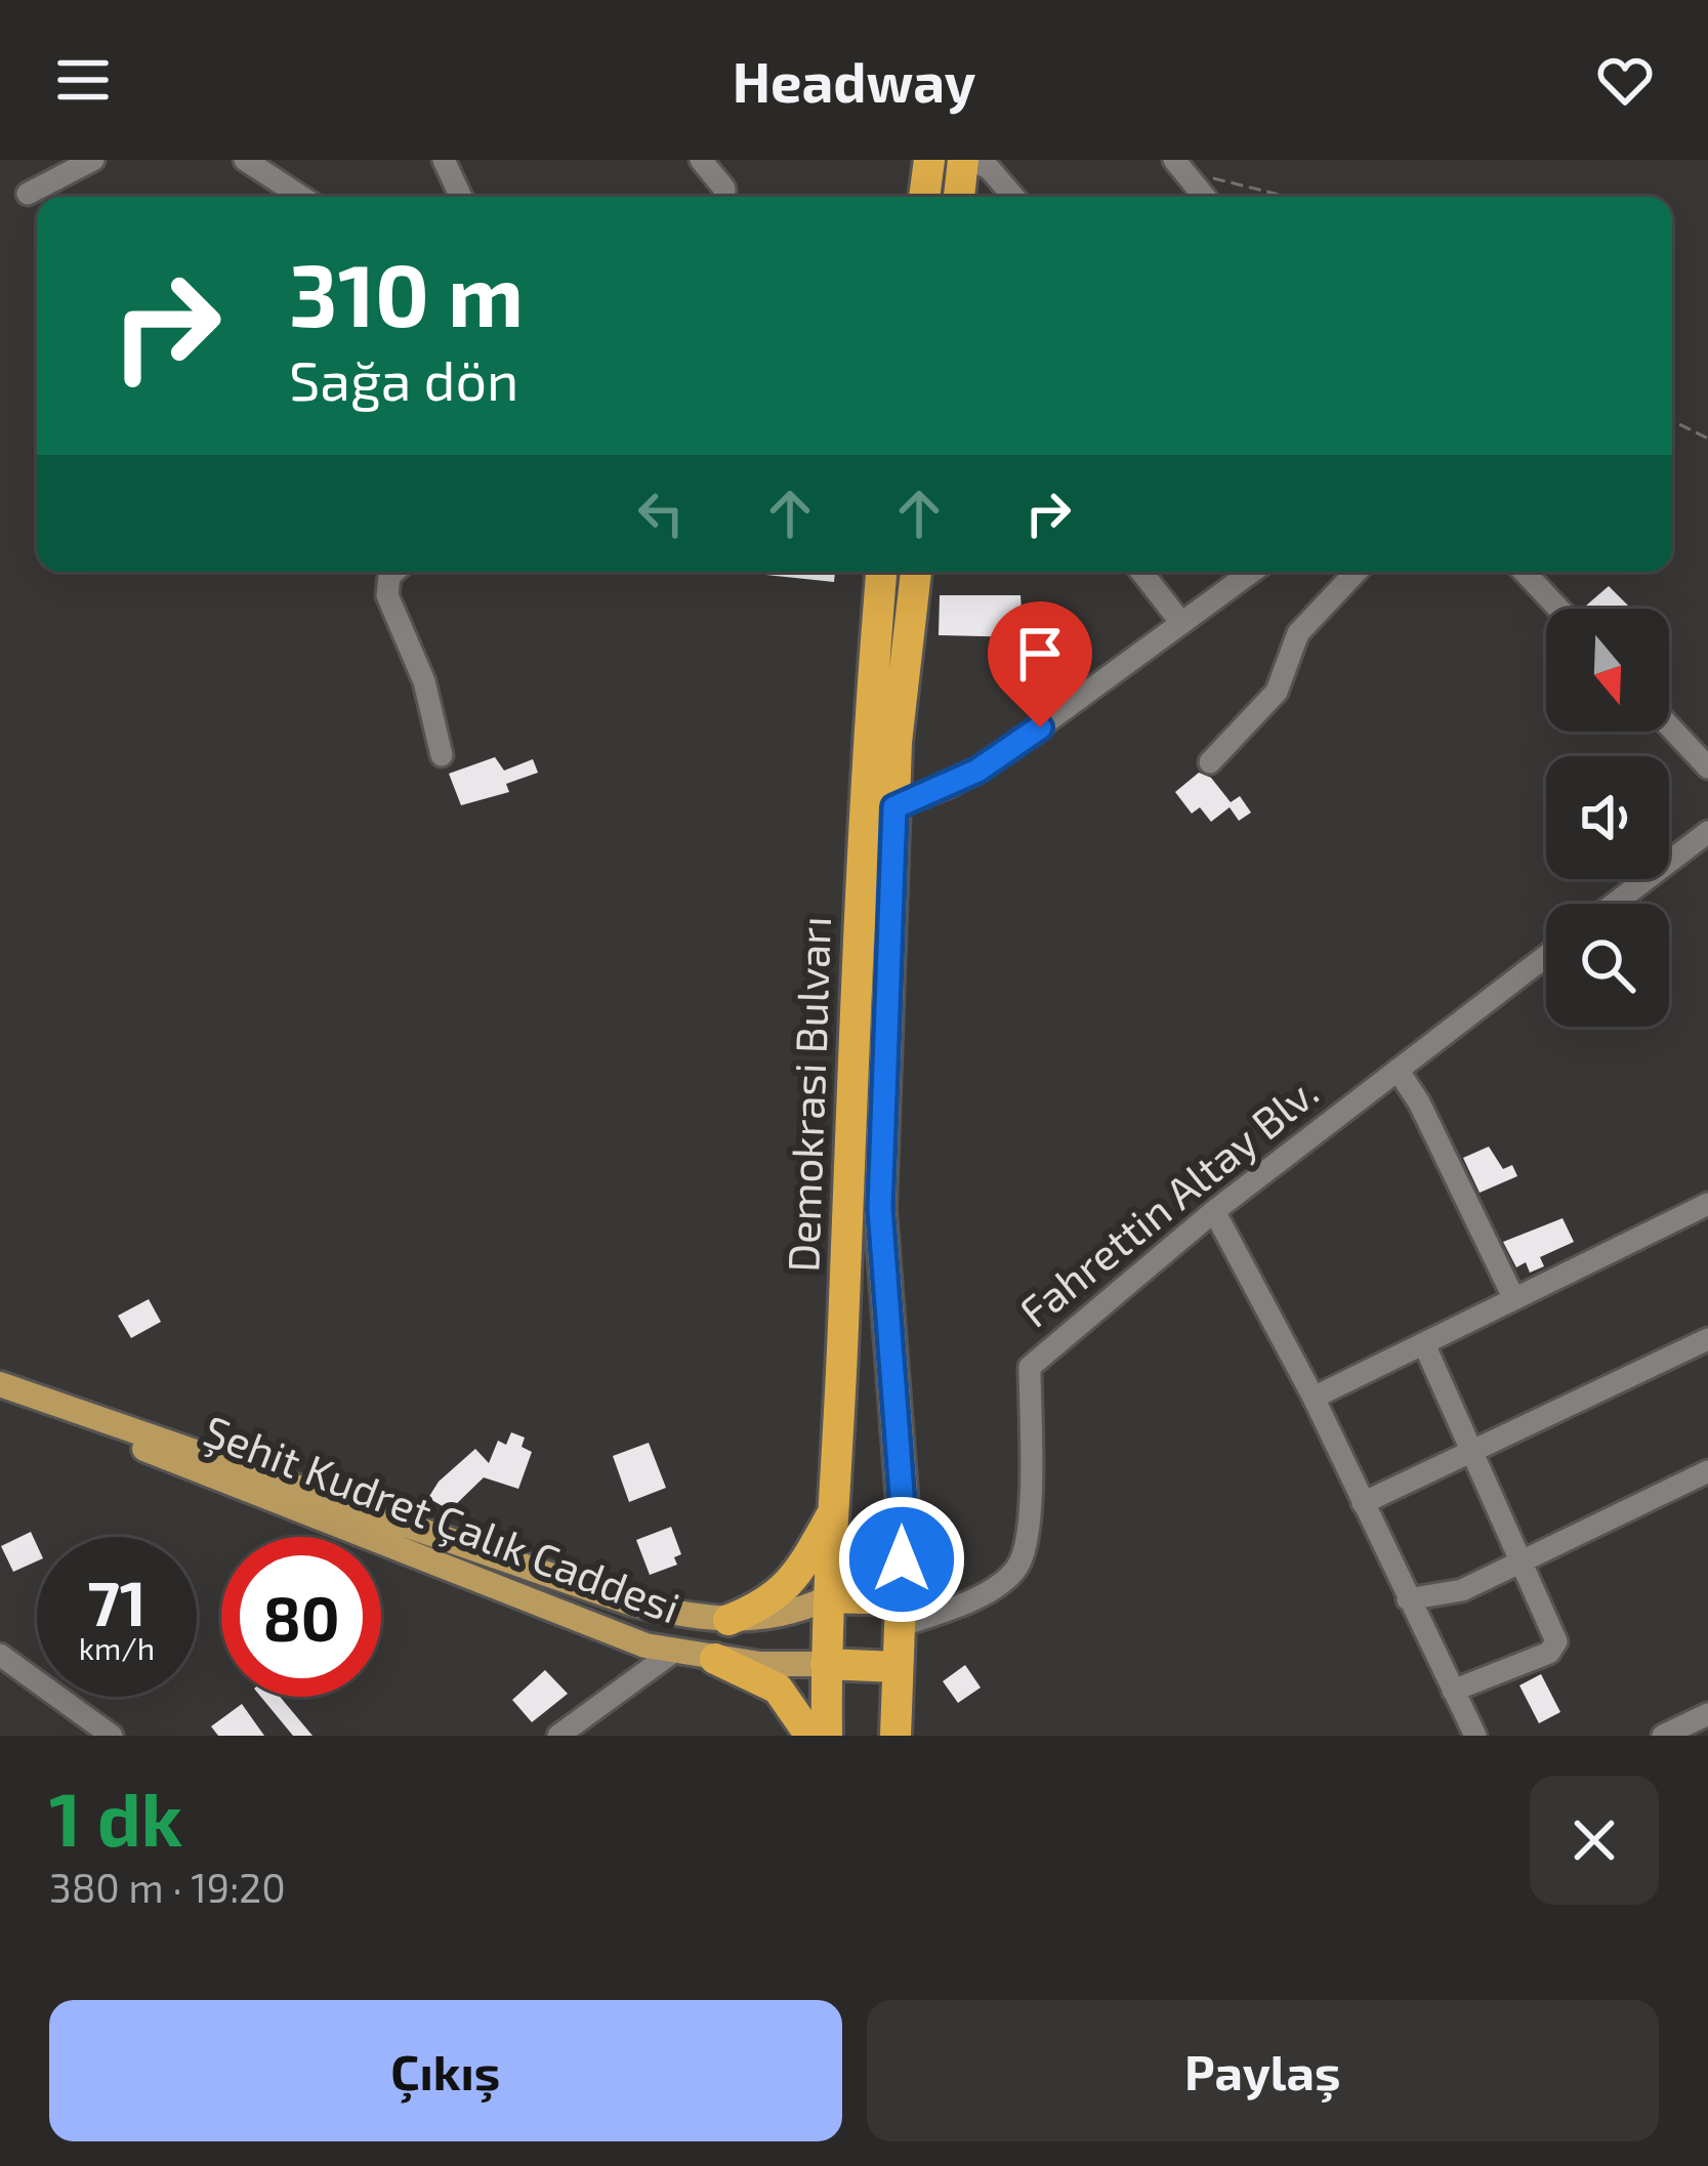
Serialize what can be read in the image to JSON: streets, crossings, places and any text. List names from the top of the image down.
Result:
{
  "streets": {
    "highway": ["Demokrasi Bulvarı"],
    "main road": ["Şehit Kudret Çalık Caddesi"],
    "street": ["Fahrettin Altay Blv."]
  },
  "crossings": [
    ["Demokrasi Bulvarı", "Fahrettin Altay Blv."],
    ["Demokrasi Bulvarı", "Şehit Kudret Çalık Caddesi"]
  ],
  "north": "bottom",
  "page": {
    "header": "Headway",
    "turn": ["310 m", "Sağa dön"],
    "speed": "71 km/h",
    "limit": "80",
    "heading": ["1 dk", "380 m · 19:20"],
    "buttons": ["Çıkış", "Paylaş"]
  }
}
